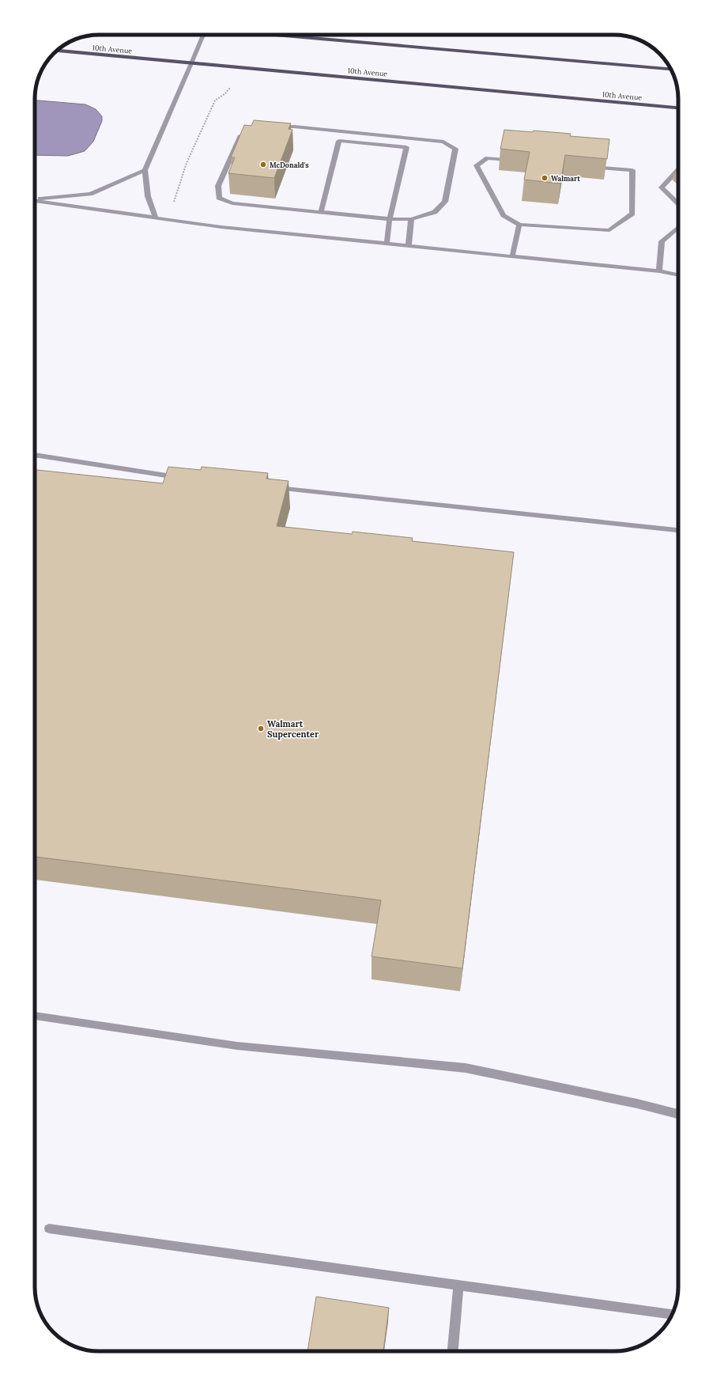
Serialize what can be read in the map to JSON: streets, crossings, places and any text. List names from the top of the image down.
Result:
{
  "streets": {
    "main road": ["10th Avenue"]
  },
  "places": ["McDonald's", "Walmart", "Walmart Supercenter"]
}
